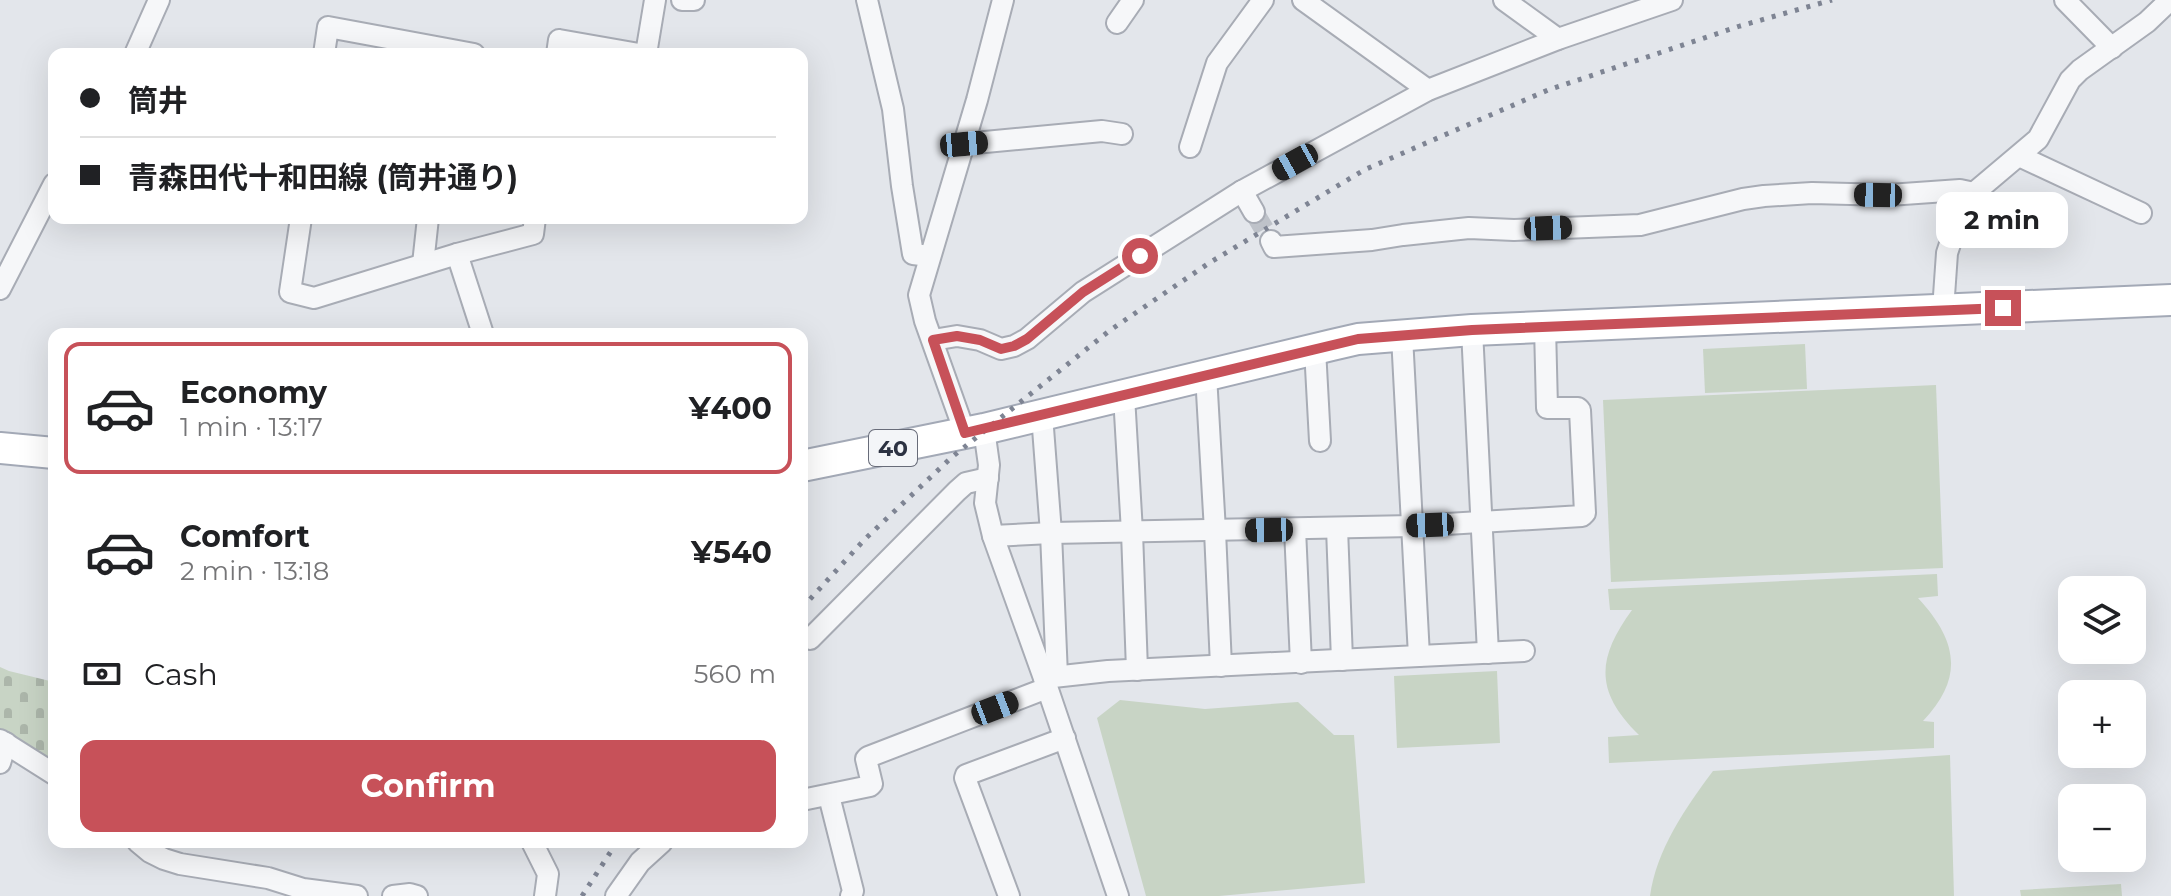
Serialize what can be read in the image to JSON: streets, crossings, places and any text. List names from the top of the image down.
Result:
{
  "streets": {
    "main road": ["40"]
  },
  "page": {
    "banner": ["筒井", "青森田代十和田線 (筒井通り)"],
    "bubble": "2 min",
    "list": [
      {
        "name": "Economy",
        "note": "1 min · 13:17",
        "value": "¥400"
      },
      {
        "name": "Comfort",
        "note": "2 min · 13:18",
        "value": "¥540"
      }
    ],
    "map_buttons": ["+", "−"],
    "pay": ["Cash", "560 m"],
    "buttons": "Confirm"
  }
}
